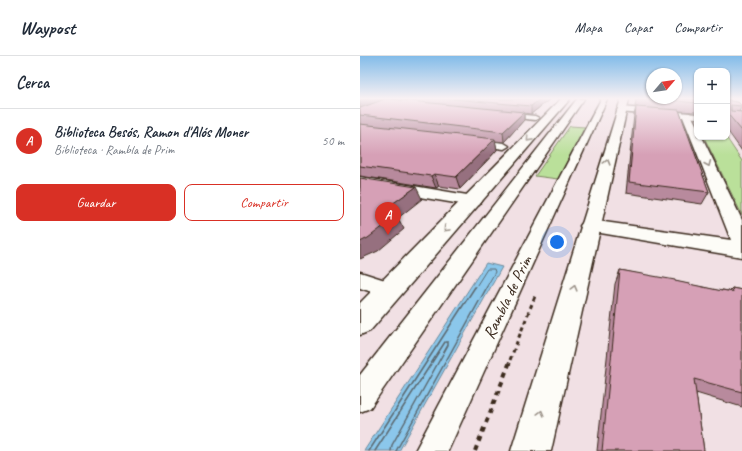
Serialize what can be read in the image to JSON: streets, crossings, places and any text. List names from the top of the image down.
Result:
{
  "streets": {
    "street": ["Rambla de Prim"]
  },
  "north": "top right",
  "page": {
    "header": "Waypost",
    "nav": ["Mapa", "Capas", "Compartir"],
    "heading": "Cerca",
    "map_buttons": ["+", "−"],
    "list": [
      {
        "mark": "A",
        "name": "Biblioteca Besós, Ramon d'Alós Moner",
        "note": "Biblioteca · Rambla de Prim",
        "value": "50 m"
      }
    ],
    "buttons": ["Guardar", "Compartir"],
    "pins": "A"
  }
}
